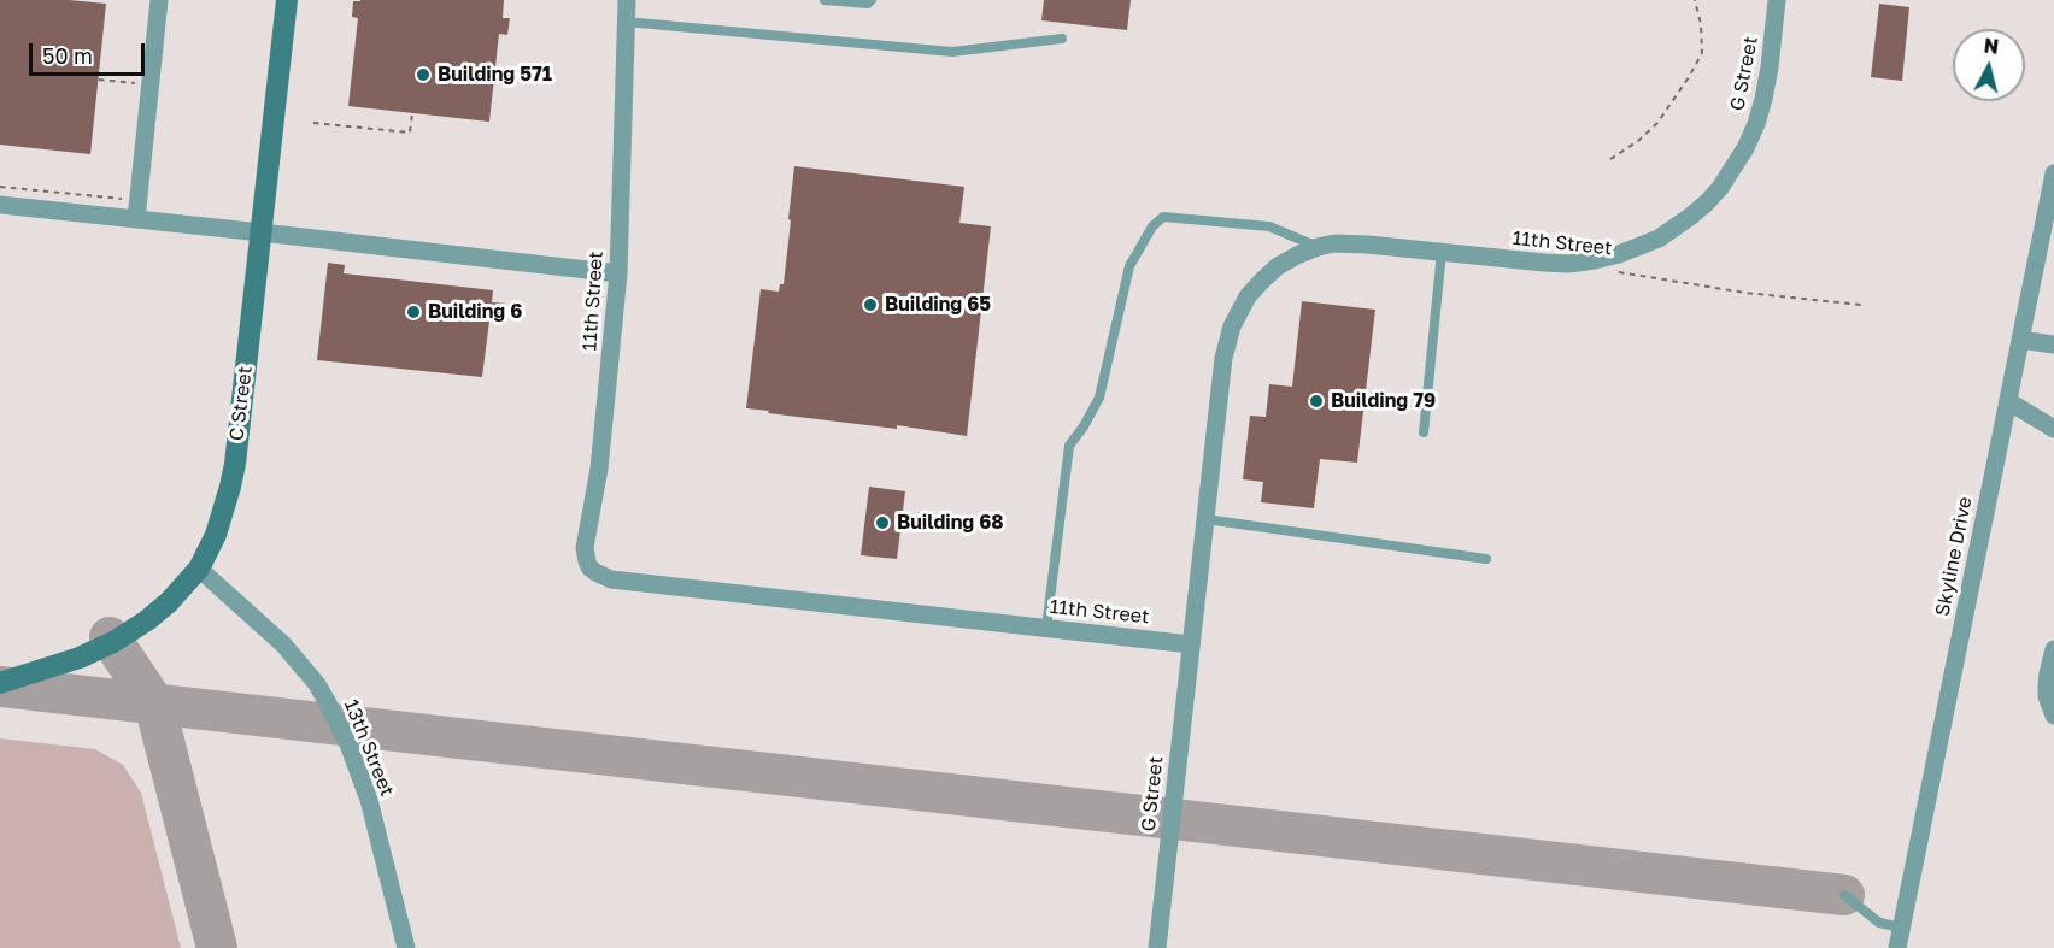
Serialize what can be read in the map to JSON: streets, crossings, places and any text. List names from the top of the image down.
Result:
{
  "streets": {
    "street": [
      "G Street",
      "11th Street",
      "C Street",
      "Skyline Drive",
      "13th Street"
    ]
  },
  "crossings": [
    ["G Street", "11th Street"],
    ["C Street", "13th Street"]
  ],
  "places": [
    "Building 571",
    "Building 65",
    "Building 6",
    "Building 79",
    "Building 68"
  ],
  "scale_bar": "50 m",
  "north": "top"
}
